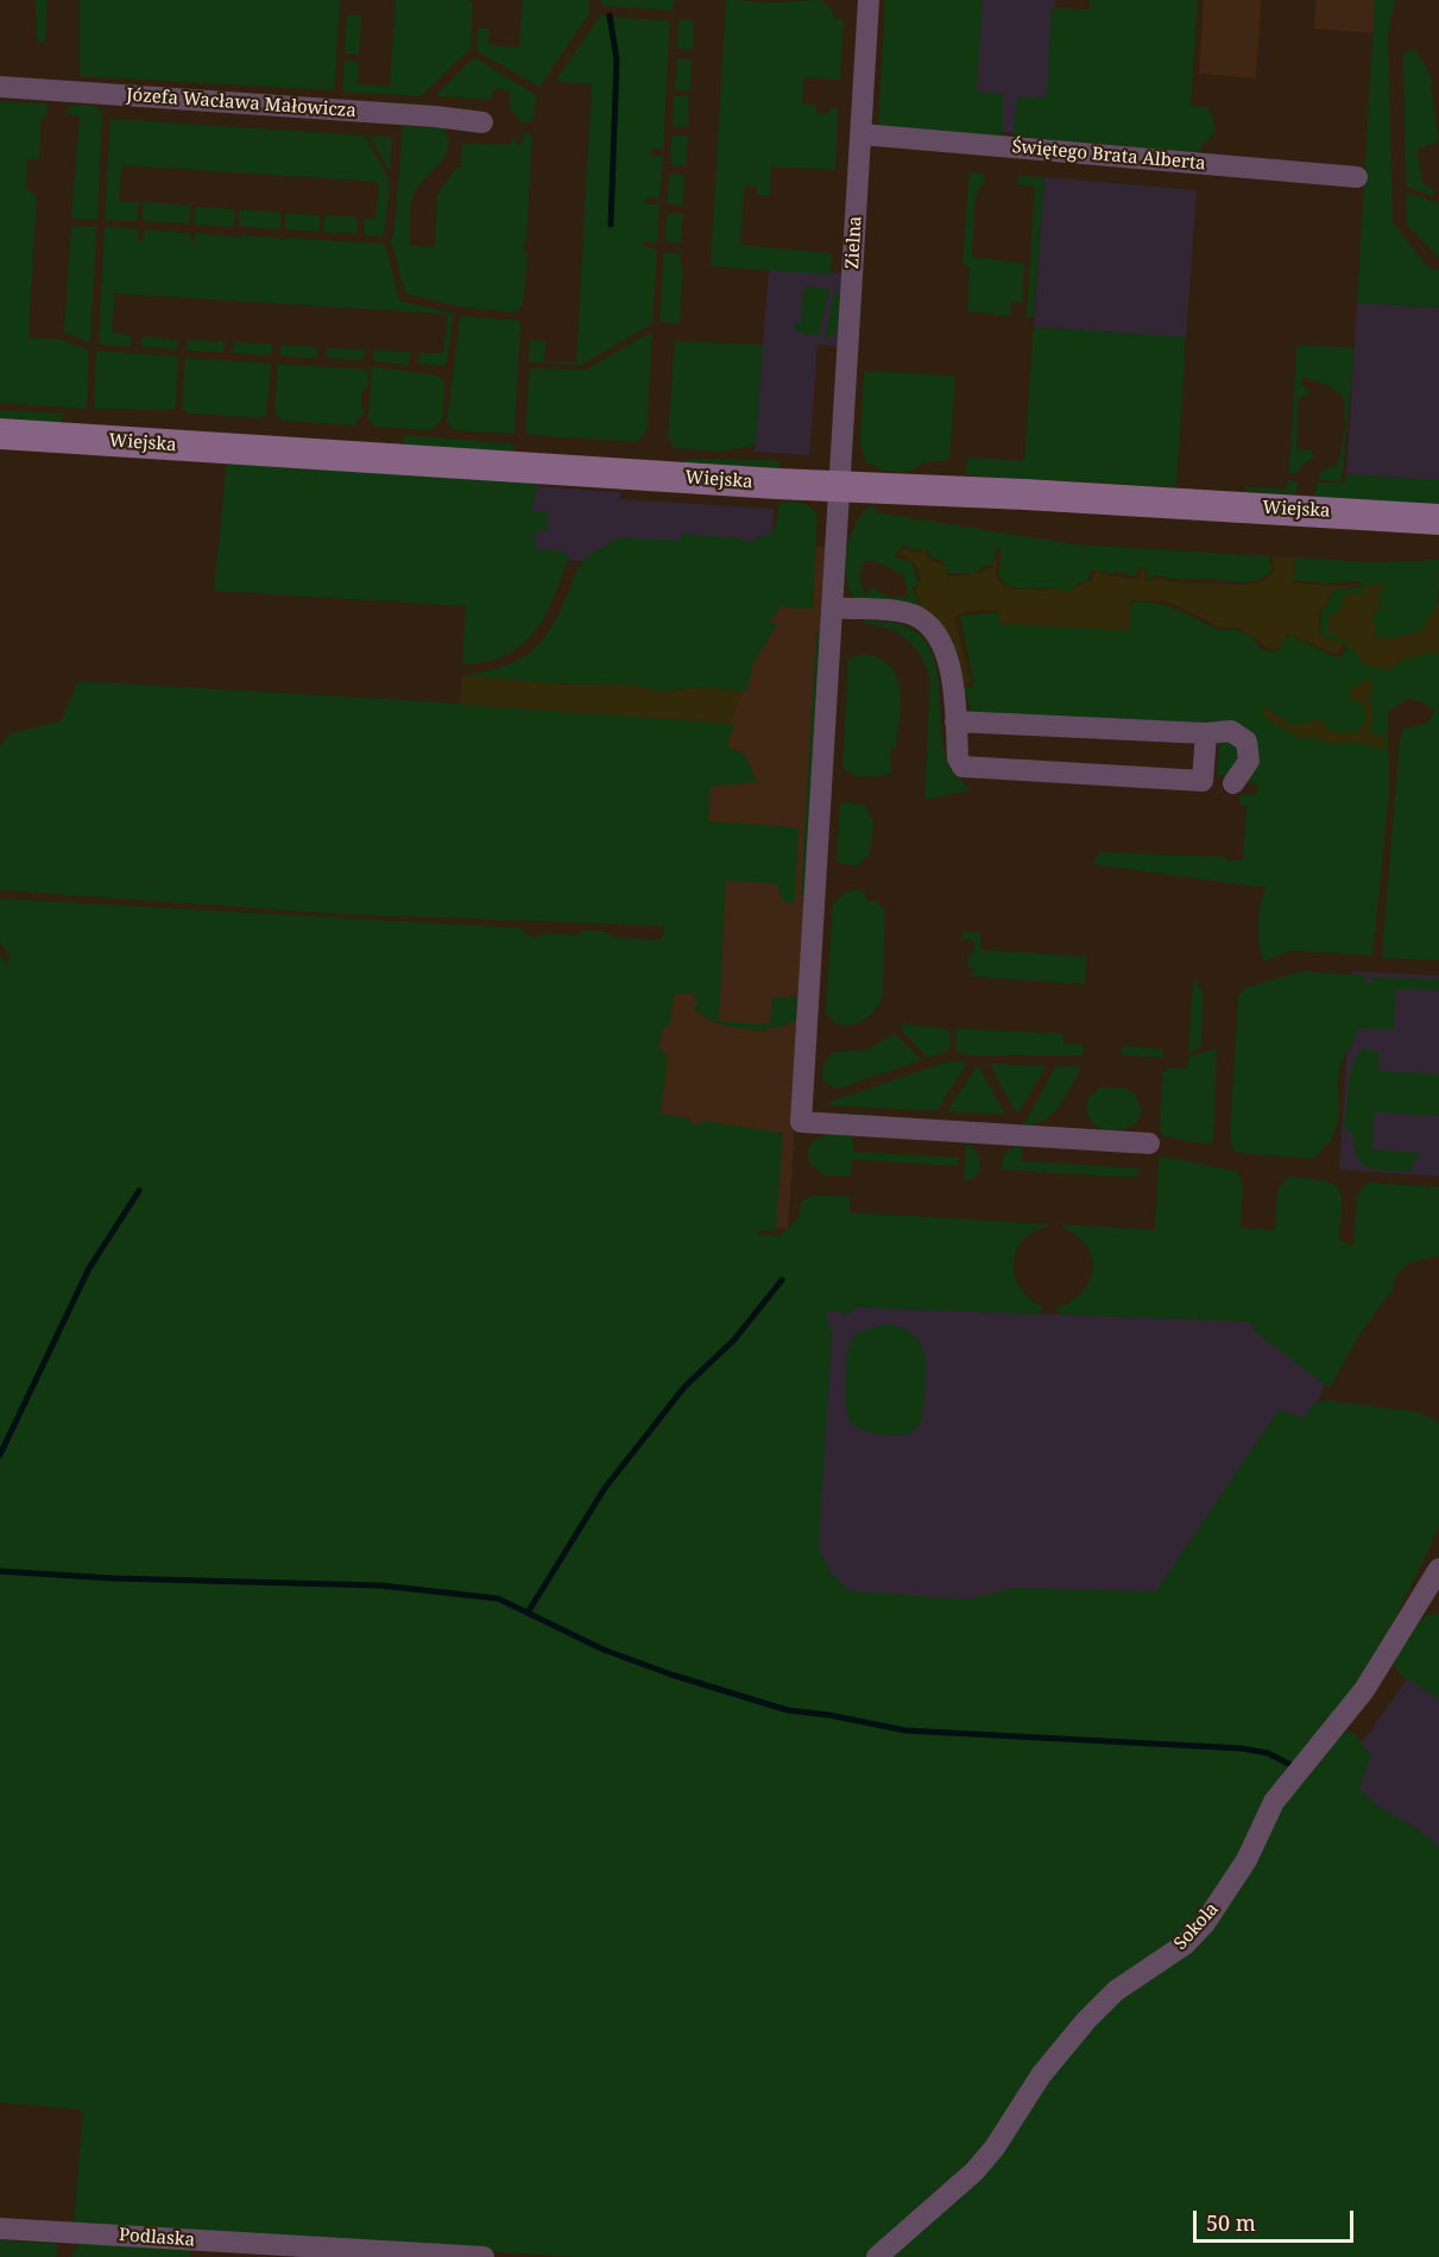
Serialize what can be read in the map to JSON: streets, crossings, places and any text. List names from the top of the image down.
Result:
{
  "streets": {
    "street": [
      "Józefa Wacława Małowicza",
      "Świętego Brata Alberta",
      "Zielna",
      "Wiejska",
      "Sokola",
      "Podlaska"
    ]
  },
  "crossings": [
    ["Świętego Brata Alberta", "Zielna"],
    ["Zielna", "Wiejska"]
  ],
  "scale_bar": "50 m"
}
